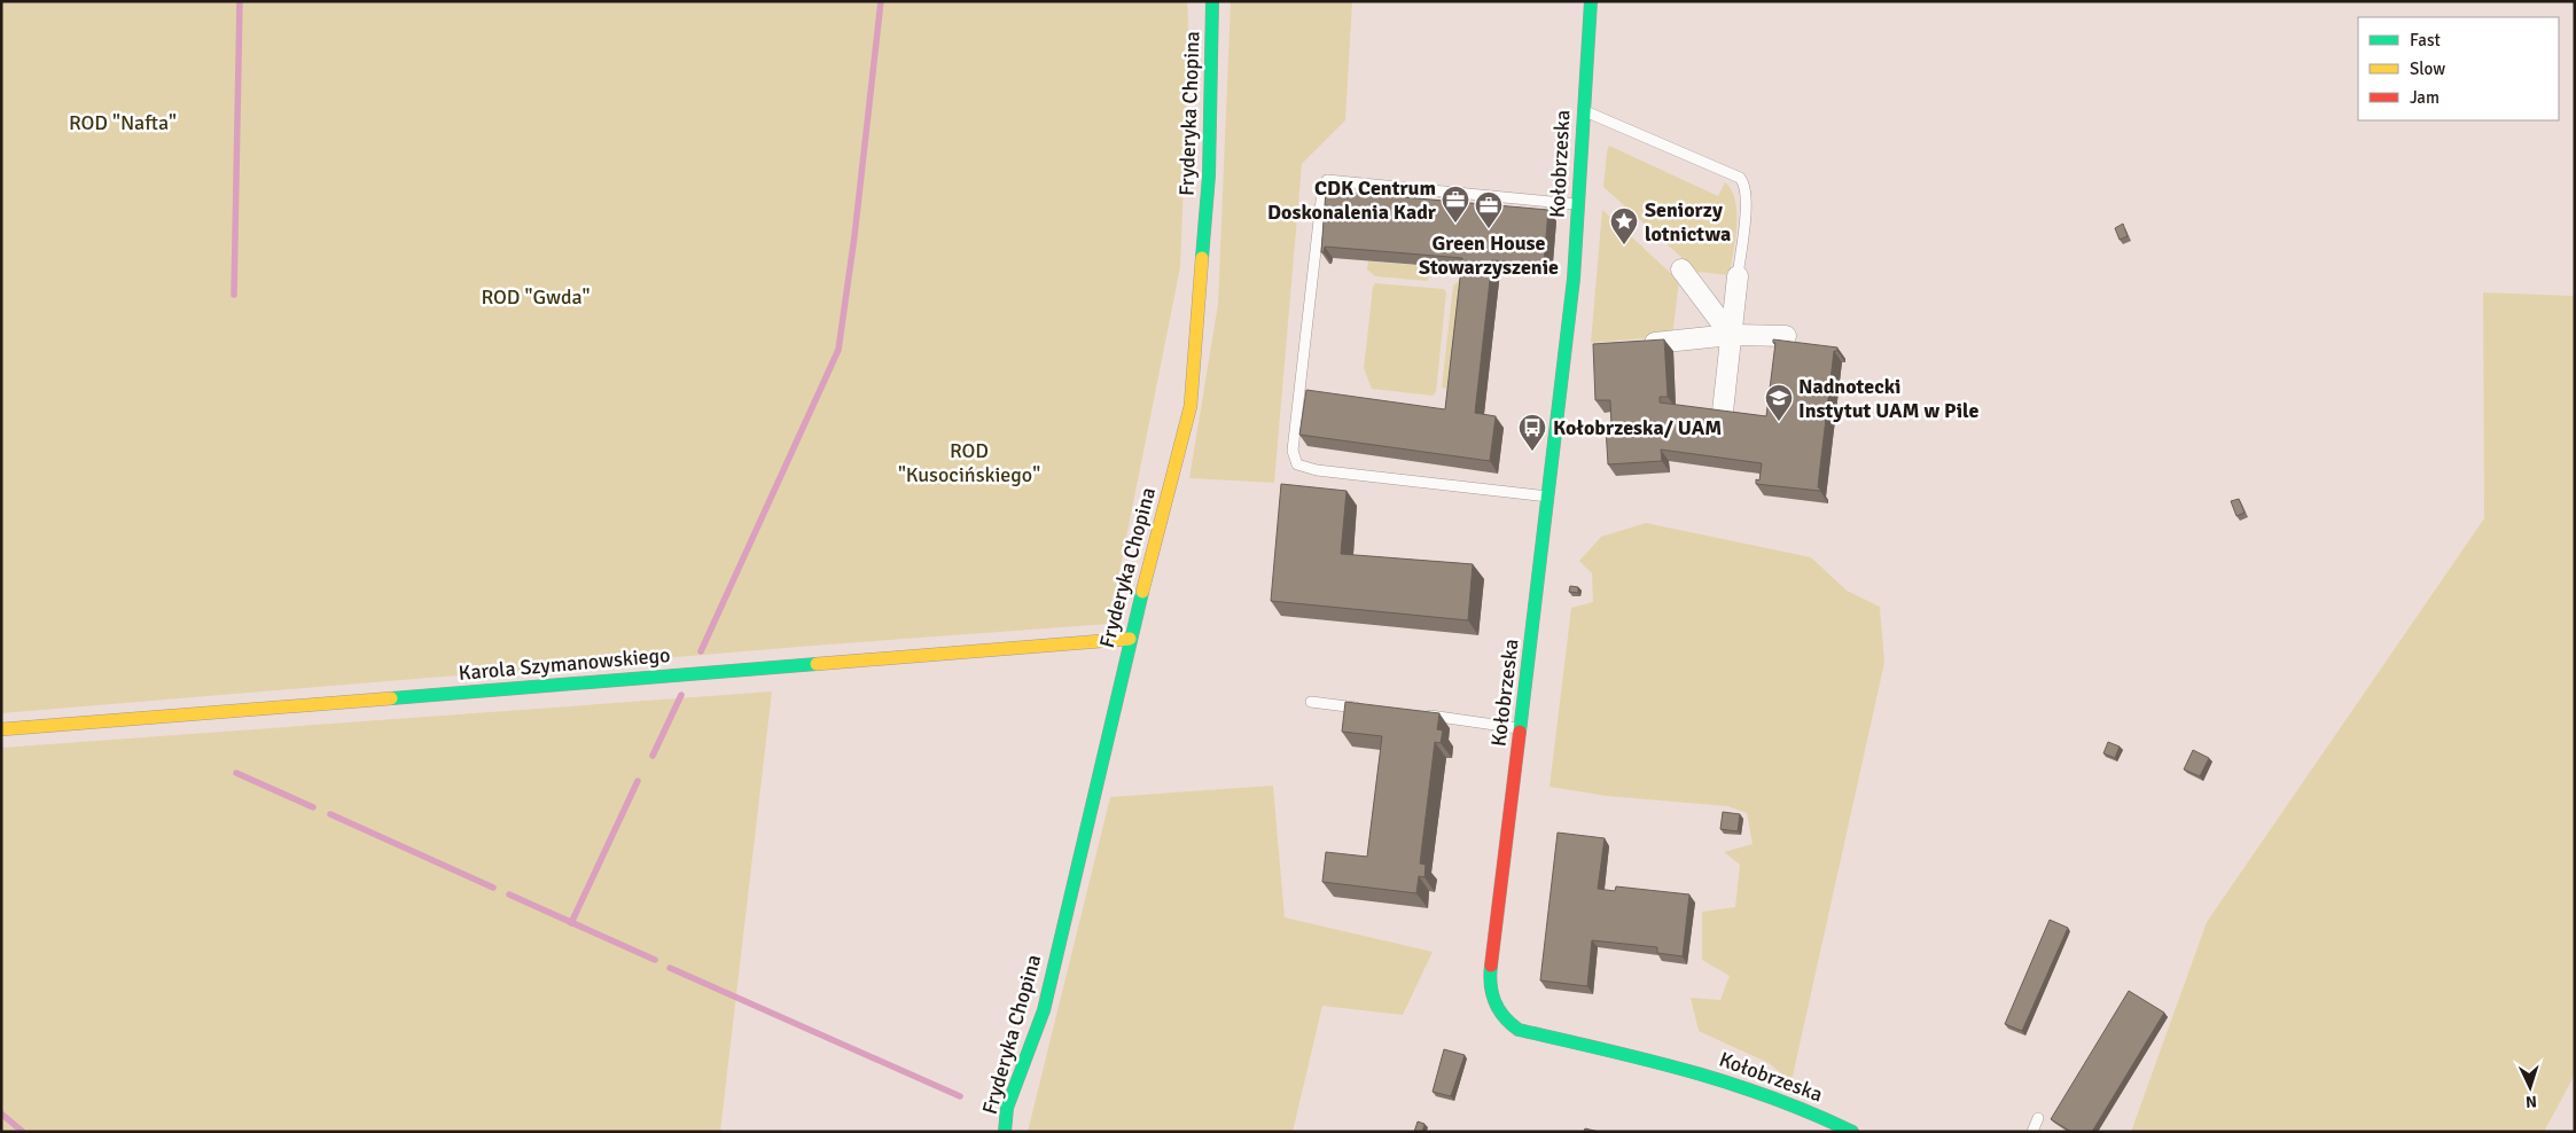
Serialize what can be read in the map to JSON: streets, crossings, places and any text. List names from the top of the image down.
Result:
{
  "streets": {
    "street": ["Fryderyka Chopina", "Kołobrzeska", "Karola Szymanowskiego"]
  },
  "crossings": [
    ["Fryderyka Chopina", "Karola Szymanowskiego"]
  ],
  "parks": ["ROD \"Nafta\"", "ROD \"Gwda\"", "ROD \"Kusocińskiego\""],
  "places": {
    "office": ["CDK Centrum Doskonalenia Kadr", "Green House Stowarzyszenie"],
    "place": ["Seniorzy lotnictwa"],
    "school or university": ["Nadnotecki Instytut UAM w Pile"],
    "bus stop": ["Kołobrzeska/ UAM"]
  },
  "legend": ["Fast", "Slow", "Jam"],
  "north": "bottom"
}
